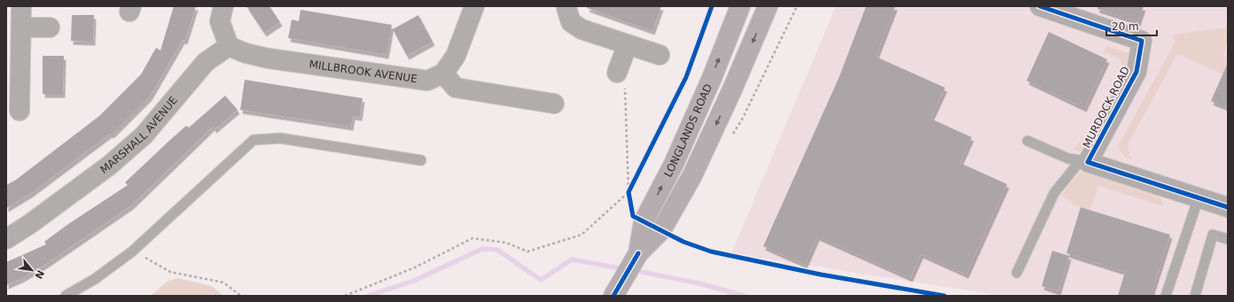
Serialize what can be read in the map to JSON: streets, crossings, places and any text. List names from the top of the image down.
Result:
{
  "streets": {
    "main road": ["LONGLANDS ROAD"],
    "street": ["MILLBROOK AVENUE", "MURDOCK ROAD", "MARSHALL AVENUE"]
  },
  "crossings": [
    ["MILLBROOK AVENUE", "MARSHALL AVENUE"]
  ],
  "scale_bar": "20 m",
  "north": "bottom right"
}
